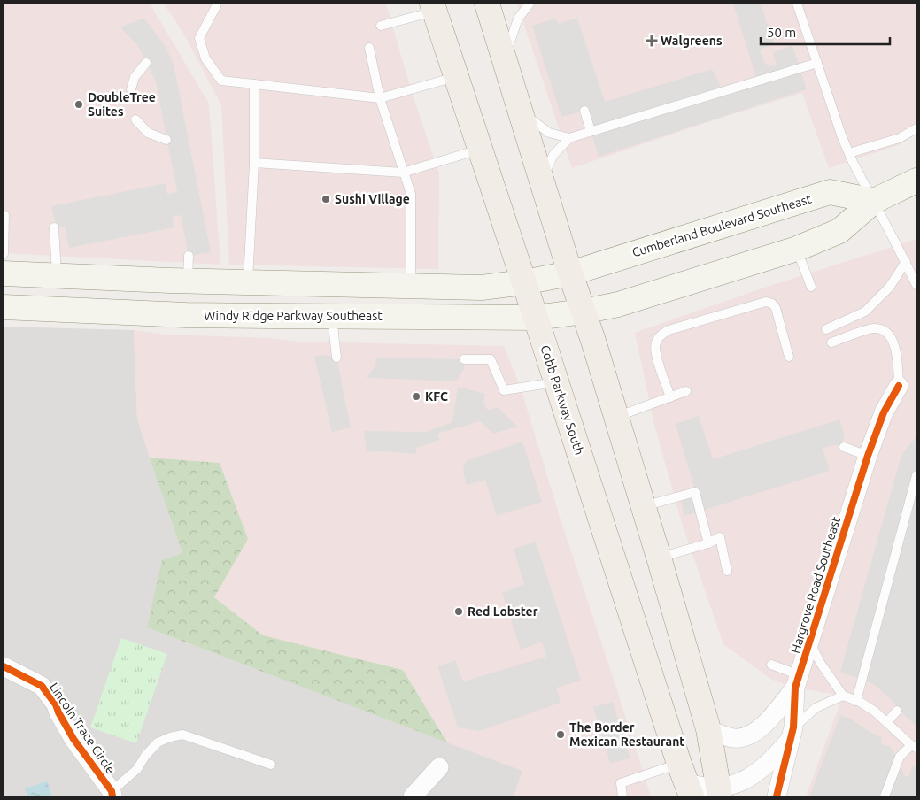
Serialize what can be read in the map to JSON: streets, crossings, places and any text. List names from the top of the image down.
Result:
{
  "streets": {
    "main road": ["Cumberland Boulevard Southeast", "Windy Ridge Parkway Southeast", "Cobb Parkway South"],
    "street": ["Hargrove Road Southeast", "Lincoln Trace Circle"]
  },
  "crossings": [
    ["Windy Ridge Parkway Southeast", "Cobb Parkway South"]
  ],
  "places": {
    "health": ["Walgreens"],
    "other": [
      "DoubleTree Suites",
      "Sushi Village",
      "KFC",
      "Red Lobster",
      "The Border Mexican Restaurant"
    ]
  },
  "scale_bar": "50 m"
}
